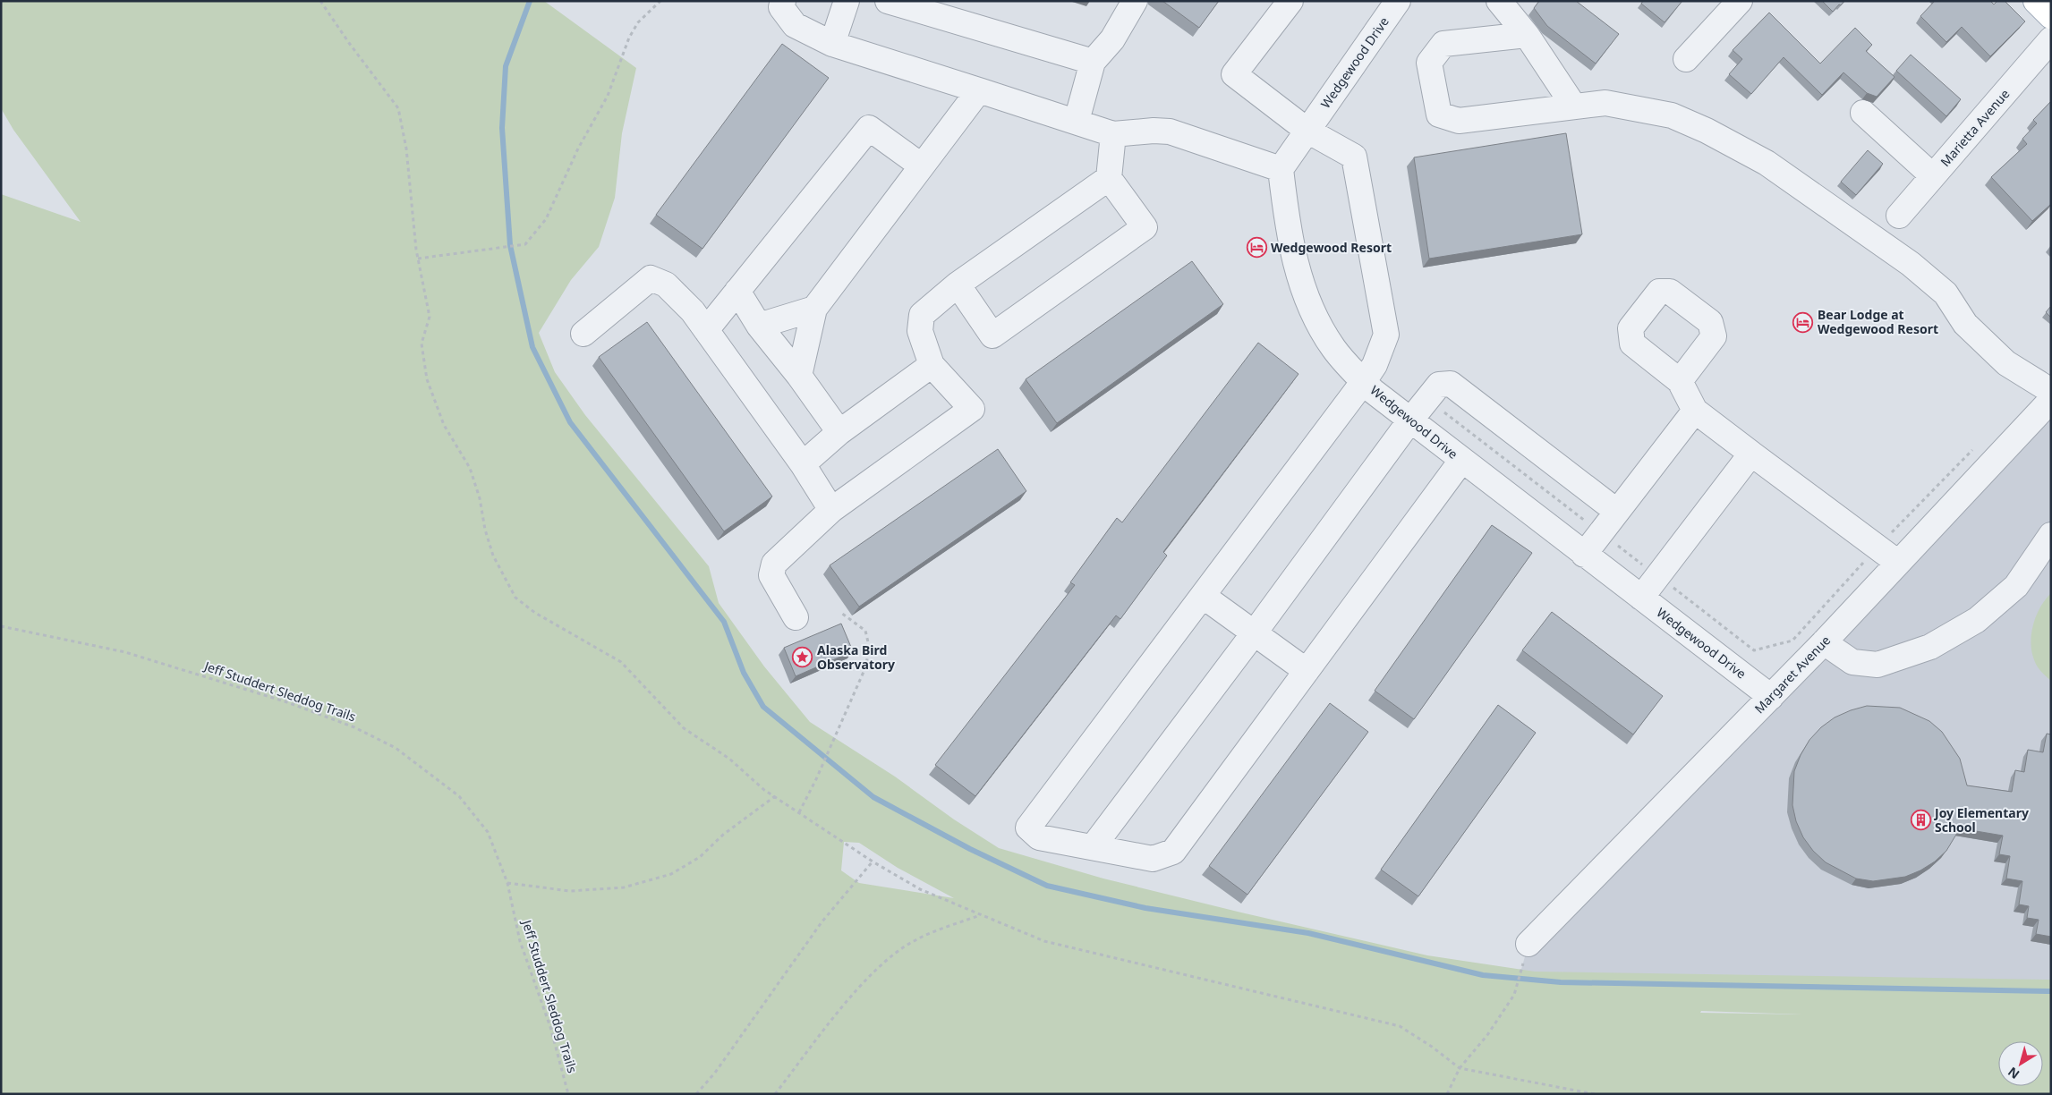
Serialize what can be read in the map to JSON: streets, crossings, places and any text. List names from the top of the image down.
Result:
{
  "streets": {
    "street": ["Wedgewood Drive", "Marietta Avenue", "Margaret Avenue"],
    "path": ["Jeff Studdert Sleddog Trails"]
  },
  "crossings": [
    ["Wedgewood Drive", "Margaret Avenue"]
  ],
  "places": {
    "hotel": ["Wedgewood Resort", "Bear Lodge at Wedgewood Resort"],
    "place": ["Alaska Bird Observatory"],
    "building": ["Joy Elementary School"]
  },
  "north": "bottom left"
}
